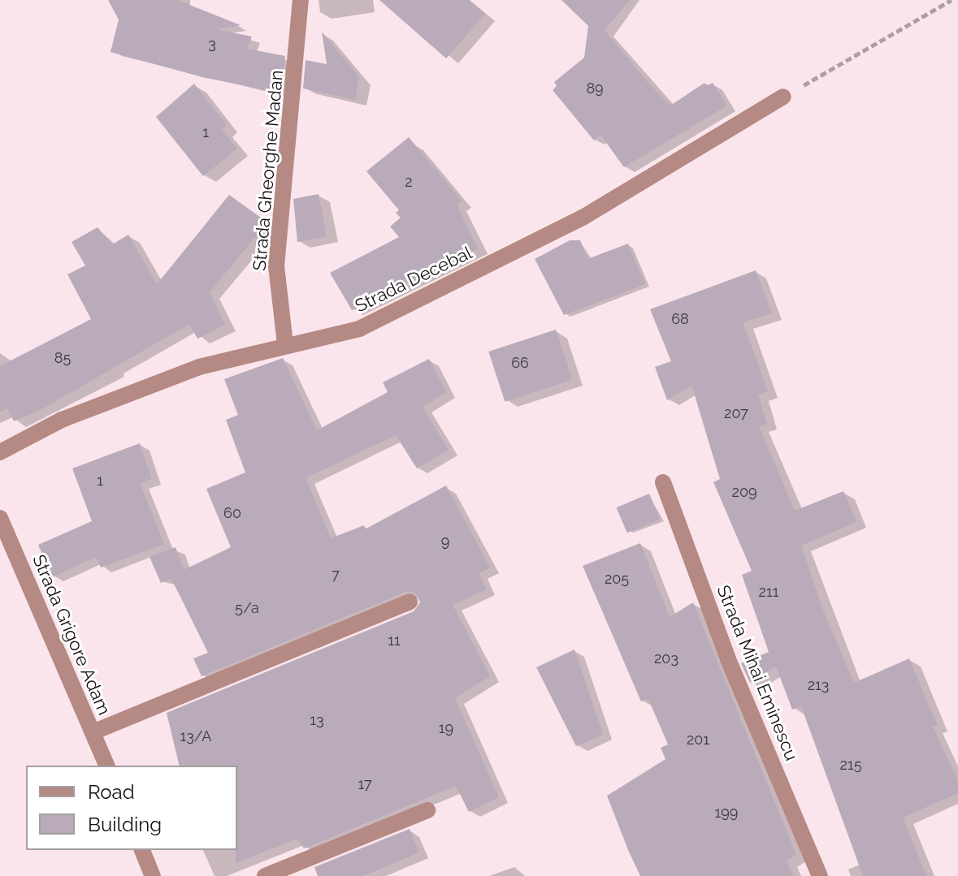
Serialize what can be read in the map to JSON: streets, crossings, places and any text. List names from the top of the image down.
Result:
{
  "streets": {
    "street": [
      "Strada Gheorghe Madan",
      "Strada Decebal",
      "Strada Grigore Adam",
      "Strada Mihai Eminescu"
    ]
  },
  "crossings": [
    ["Strada Gheorghe Madan", "Strada Decebal"]
  ],
  "house_numbers": [
    "3",
    "89",
    "1",
    "2",
    "68",
    "85",
    "66",
    "207",
    "1",
    "209",
    "60",
    "9",
    "7",
    "205",
    "211",
    "5/a",
    "11",
    "203",
    "213",
    "13",
    "19",
    "13/A",
    "201",
    "215",
    "17",
    "199"
  ],
  "legend": ["Road", "Building"]
}
